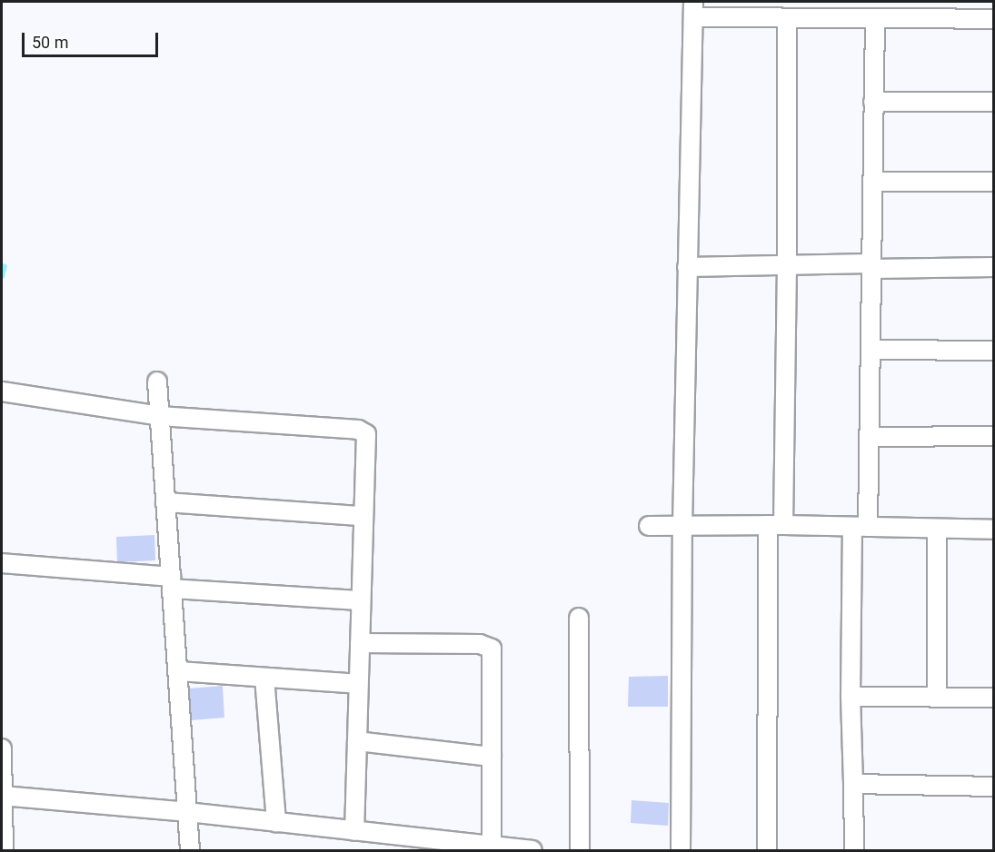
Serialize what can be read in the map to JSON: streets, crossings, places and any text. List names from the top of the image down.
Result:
{
  "scale_bar": "50 m"
}
